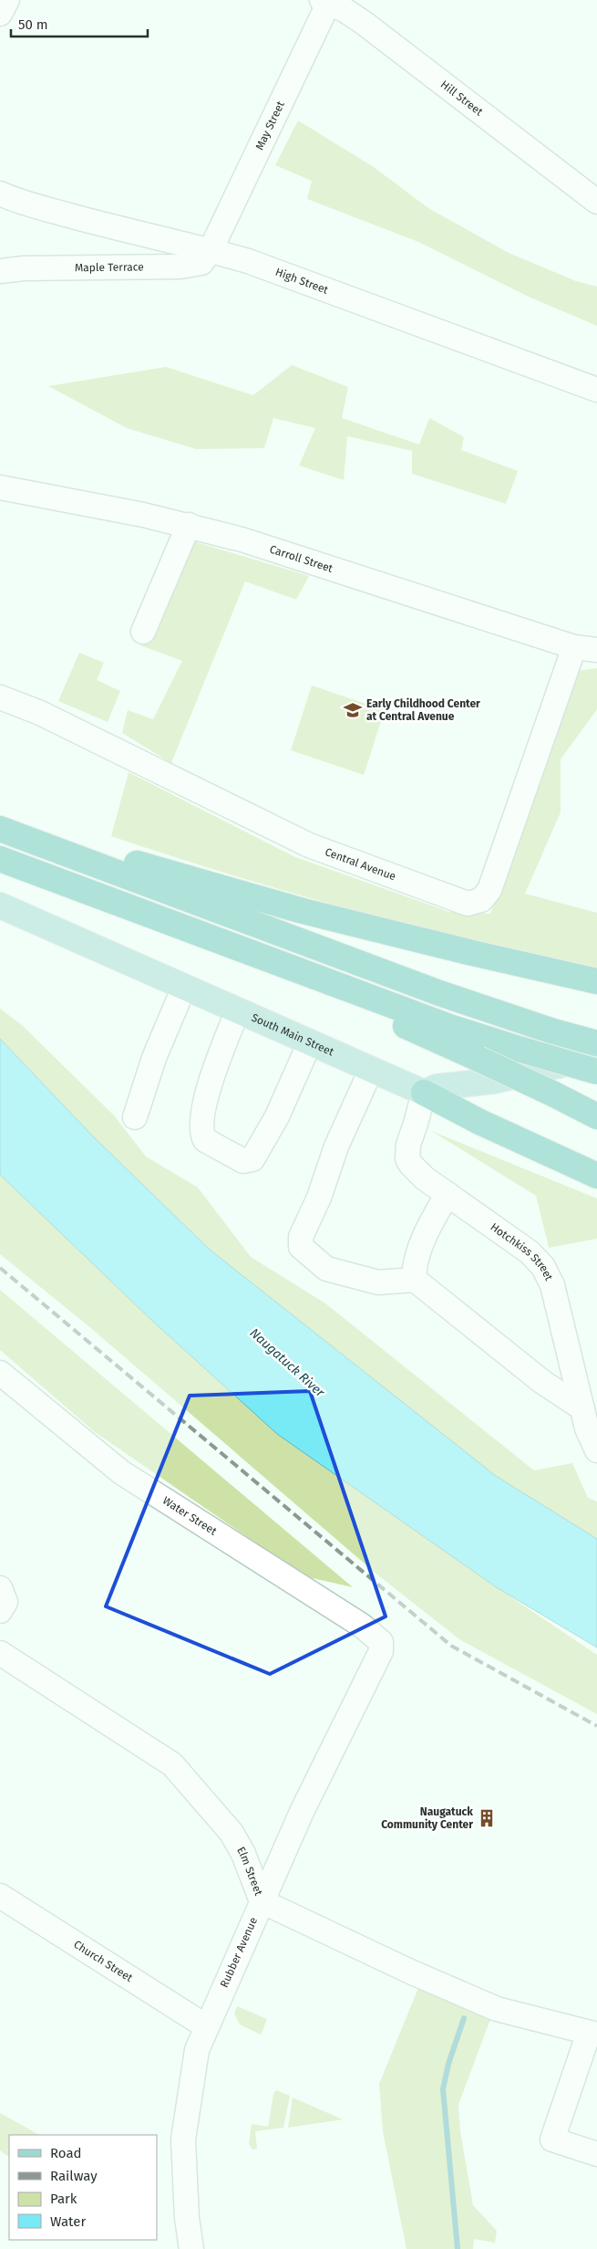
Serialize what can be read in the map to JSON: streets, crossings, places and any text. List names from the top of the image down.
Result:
{
  "streets": {
    "main road": ["South Main Street"],
    "street": [
      "Hill Street",
      "May Street",
      "Maple Terrace",
      "High Street",
      "Carroll Street",
      "Central Avenue",
      "Hotchkiss Street",
      "Water Street",
      "Elm Street",
      "Rubber Avenue",
      "Church Street"
    ]
  },
  "crossings": [
    ["Hill Street", "May Street"],
    ["May Street", "Maple Terrace"],
    ["May Street", "High Street"],
    ["Maple Terrace", "High Street"],
    ["Carroll Street", "Central Avenue"],
    ["South Main Street", "Hotchkiss Street"],
    ["Water Street", "Rubber Avenue"],
    ["Elm Street", "Rubber Avenue"],
    ["Rubber Avenue", "Church Street"]
  ],
  "water": ["Naugatuck River"],
  "places": {
    "school or university": ["Early Childhood Center at Central Avenue"],
    "building": ["Naugatuck Community Center"]
  },
  "legend": [
    "Road",
    "Railway",
    "Park",
    "Water"
  ],
  "scale_bar": "50 m"
}
